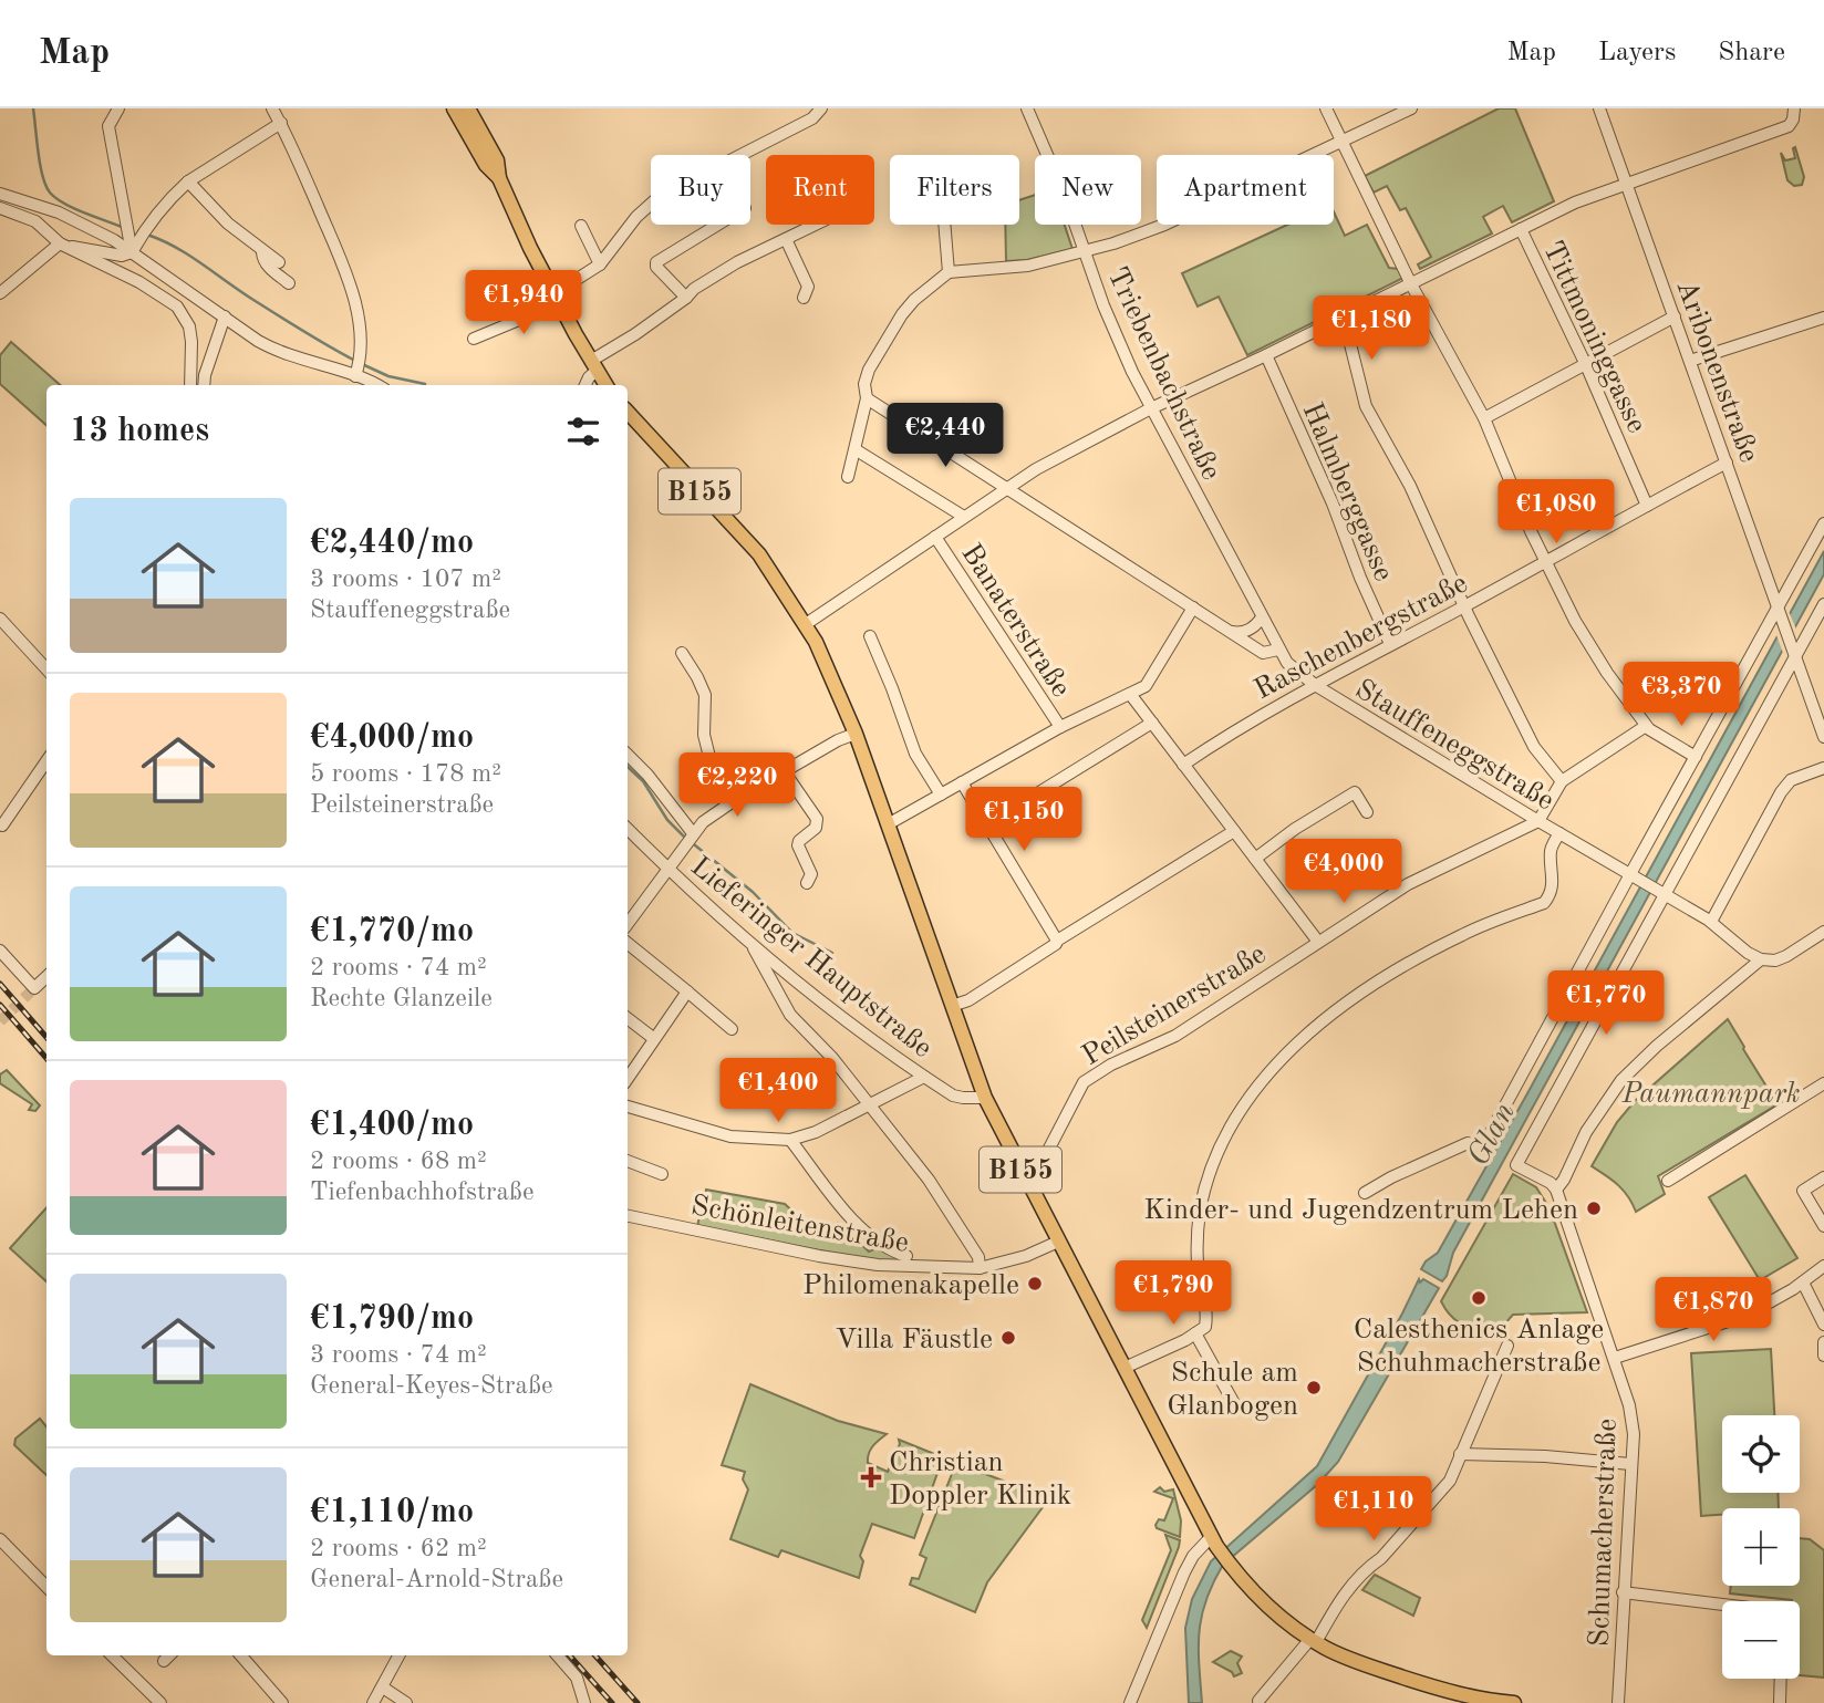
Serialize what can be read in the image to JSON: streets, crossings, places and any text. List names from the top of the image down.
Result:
{
  "streets": {
    "main road": ["B155"],
    "street": [
      "Tittmoninggasse",
      "Aribonenstraße",
      "Triebenbachstraße",
      "Halmberggasse",
      "Banaterstraße",
      "Raschenbergstraße",
      "Stauffeneggstraße",
      "Lieferinger Hauptstraße",
      "Peilsteinerstraße",
      "Schönleitenstraße",
      "Schumacherstraße"
    ]
  },
  "crossings": [
    ["Tittmoninggasse", "Raschenbergstraße"],
    ["Aribonenstraße", "Raschenbergstraße"],
    ["Triebenbachstraße", "Stauffeneggstraße"],
    ["B155", "Lieferinger Hauptstraße"],
    ["B155", "Peilsteinerstraße"],
    ["B155", "Schönleitenstraße"],
    ["Halmberggasse", "Raschenbergstraße"],
    ["Raschenbergstraße", "Stauffeneggstraße"],
    ["Stauffeneggstraße", "Peilsteinerstraße"]
  ],
  "water": ["Glan"],
  "parks": ["Paumannpark"],
  "places": {
    "other": [
      "Kinder- und Jugendzentrum Lehen",
      "Philomenakapelle",
      "Calesthenics Anlage Schuhmacherstraße",
      "Villa Fäustle",
      "Schule am Glanbogen"
    ],
    "health": ["Christian Doppler Klinik"]
  },
  "page": {
    "header": "Map",
    "nav": ["Map", "Layers", "Share"],
    "chip": [
      "Buy",
      "Rent",
      "Filters",
      "New",
      "Apartment"
    ],
    "price": [
      "€1,940",
      "€1,180",
      "€2,440",
      "€1,080",
      "€3,370",
      "€2,220",
      "€1,150",
      "€4,000",
      "€1,770",
      "€1,400",
      "€1,790",
      "€1,870",
      "€1,110"
    ],
    "heading": "13 homes",
    "list": [
      {
        "name": "€2,440/mo",
        "note": "3 rooms · 107 m² · Stauffeneggstraße"
      },
      {
        "name": "€4,000/mo",
        "note": "5 rooms · 178 m² · Peilsteinerstraße"
      },
      {
        "name": "€1,770/mo",
        "note": "2 rooms · 74 m² · Rechte Glanzeile"
      },
      {
        "name": "€1,400/mo",
        "note": "2 rooms · 68 m² · Tiefenbachhofstraße"
      },
      {
        "name": "€1,790/mo",
        "note": "3 rooms · 74 m² · General-Keyes-Straße"
      },
      {
        "name": "€1,110/mo",
        "note": "2 rooms · 62 m² · General-Arnold-Straße"
      }
    ],
    "map_buttons": ["+", "−"]
  }
}
